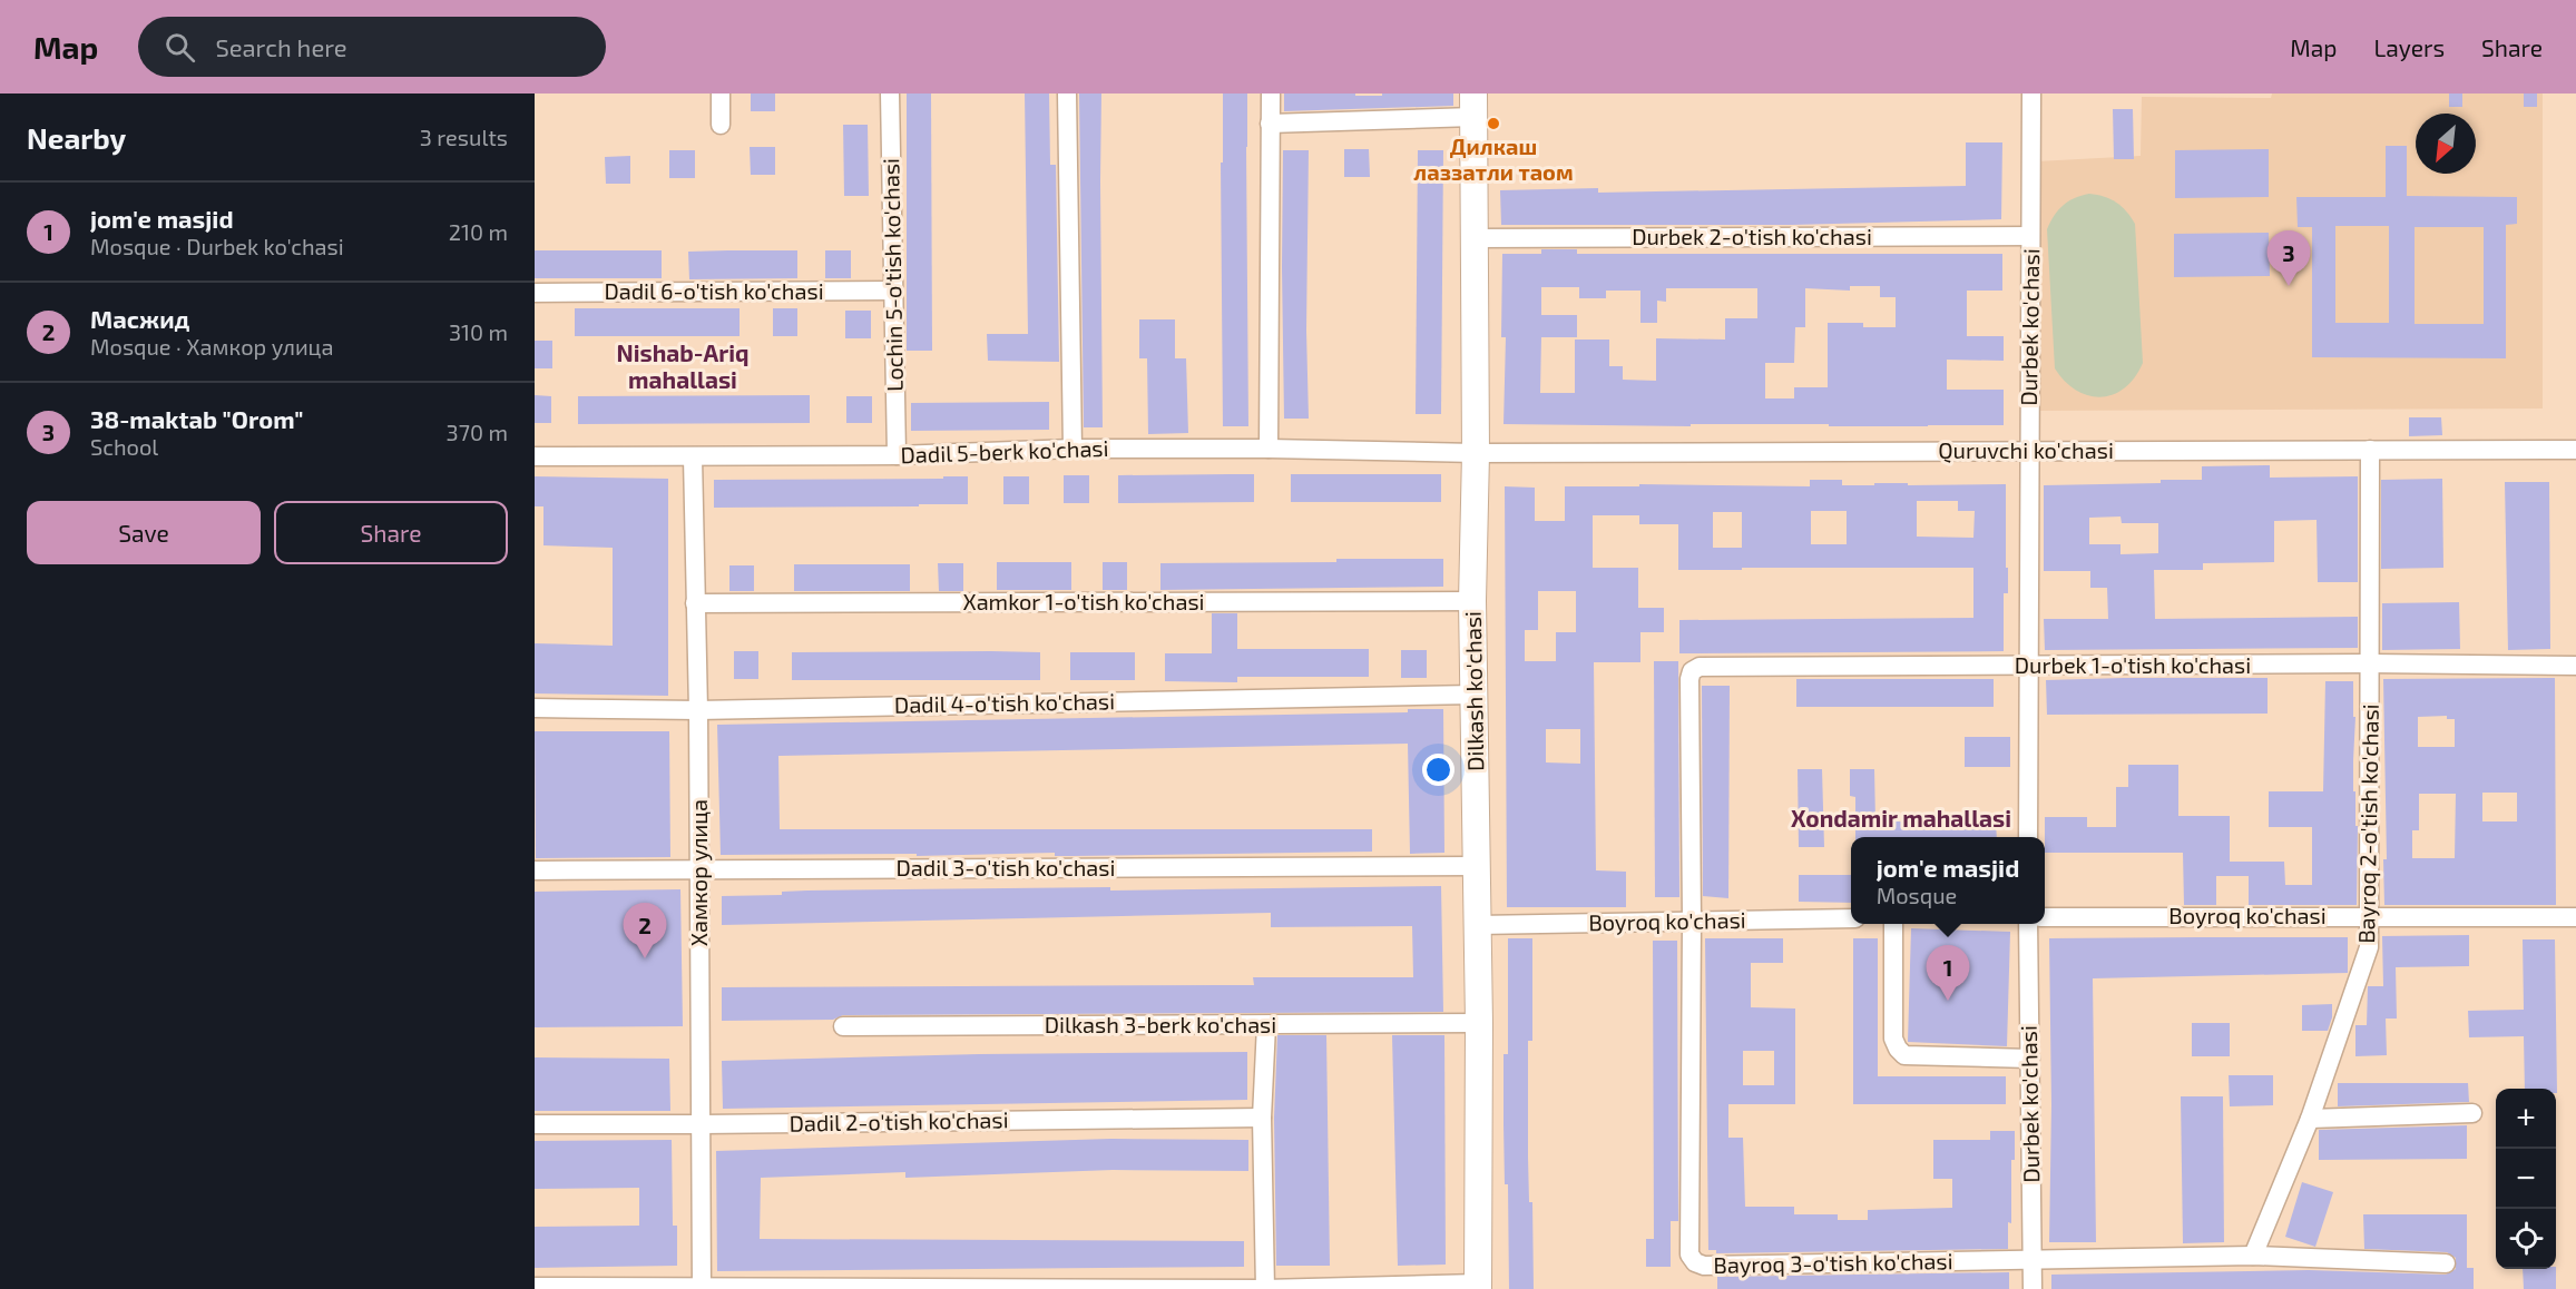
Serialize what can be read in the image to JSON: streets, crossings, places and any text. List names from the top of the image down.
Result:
{
  "streets": {
    "street": [
      "Durbek 2-o'tish ko'chasi",
      "Lochin 5-o'tish ko'chasi",
      "Dadil 6-o'tish ko'chasi",
      "Durbek ko'chasi",
      "Quruvchi ko'chasi",
      "Dadil 5-berk ko'chasi",
      "Xamkor 1-o'tish ko'chasi",
      "Durbek 1-o'tish ko'chasi",
      "Dilkash ko'chasi",
      "Dadil 4-o'tish ko'chasi",
      "Bayroq 2-o'tish ko'chasi",
      "Dadil 3-o'tish ko'chasi",
      "Хамкор улица",
      "Boyroq ko'chasi",
      "Dilkash 3-berk ko'chasi",
      "Dadil 2-o'tish ko'chasi",
      "Bayroq 3-o'tish ko'chasi"
    ]
  },
  "crossings": [
    ["Durbek 2-o'tish ko'chasi", "Durbek ko'chasi"],
    ["Durbek 2-o'tish ko'chasi", "Dilkash ko'chasi"],
    ["Lochin 5-o'tish ko'chasi", "Dadil 6-o'tish ko'chasi"],
    ["Lochin 5-o'tish ko'chasi", "Dadil 5-berk ko'chasi"],
    ["Durbek ko'chasi", "Quruvchi ko'chasi"],
    ["Durbek ko'chasi", "Durbek 1-o'tish ko'chasi"],
    ["Durbek ko'chasi", "Bayroq 3-o'tish ko'chasi"],
    ["Quruvchi ko'chasi", "Dadil 5-berk ko'chasi"],
    ["Quruvchi ko'chasi", "Dilkash ko'chasi"],
    ["Quruvchi ko'chasi", "Bayroq 2-o'tish ko'chasi"],
    ["Dadil 5-berk ko'chasi", "Dilkash ko'chasi"],
    ["Dadil 5-berk ko'chasi", "Хамкор улица"],
    ["Xamkor 1-o'tish ko'chasi", "Dilkash ko'chasi"],
    ["Xamkor 1-o'tish ko'chasi", "Хамкор улица"],
    ["Durbek 1-o'tish ko'chasi", "Bayroq 2-o'tish ko'chasi"],
    ["Durbek 1-o'tish ko'chasi", "Bayroq 3-o'tish ko'chasi"],
    ["Dilkash ko'chasi", "Dadil 4-o'tish ko'chasi"],
    ["Dilkash ko'chasi", "Dadil 3-o'tish ko'chasi"],
    ["Dilkash ko'chasi", "Boyroq ko'chasi"],
    ["Dilkash ko'chasi", "Dilkash 3-berk ko'chasi"],
    ["Dadil 4-o'tish ko'chasi", "Хамкор улица"],
    ["Bayroq 2-o'tish ko'chasi", "Boyroq ko'chasi"],
    ["Bayroq 2-o'tish ko'chasi", "Bayroq 3-o'tish ko'chasi"],
    ["Dadil 3-o'tish ko'chasi", "Хамкор улица"],
    ["Хамкор улица", "Dadil 2-o'tish ko'chasi"],
    ["Boyroq ko'chasi", "Bayroq 3-o'tish ko'chasi"]
  ],
  "districts": ["Nishab-Ariq mahallasi", "Xondamir mahallasi"],
  "places": ["Дилкаш лаззатли таом"],
  "north": "bottom left",
  "page": {
    "header": "Map",
    "search": "Search here",
    "nav": ["Map", "Layers", "Share"],
    "heading": ["Nearby", "3 results"],
    "list": [
      {
        "mark": "1",
        "name": "jom'e masjid",
        "note": "Mosque · Durbek ko'chasi",
        "value": "210 m"
      },
      {
        "mark": "2",
        "name": "Масжид",
        "note": "Mosque · Хамкор улица",
        "value": "310 m"
      },
      {
        "mark": "3",
        "name": "38-maktab \"Orom\"",
        "note": "School",
        "value": "370 m"
      }
    ],
    "pins": ["3", "2", "1"],
    "buttons": ["Save", "Share"],
    "popup": ["jom'e masjid", "Mosque"],
    "map_buttons": ["+", "−"]
  }
}
